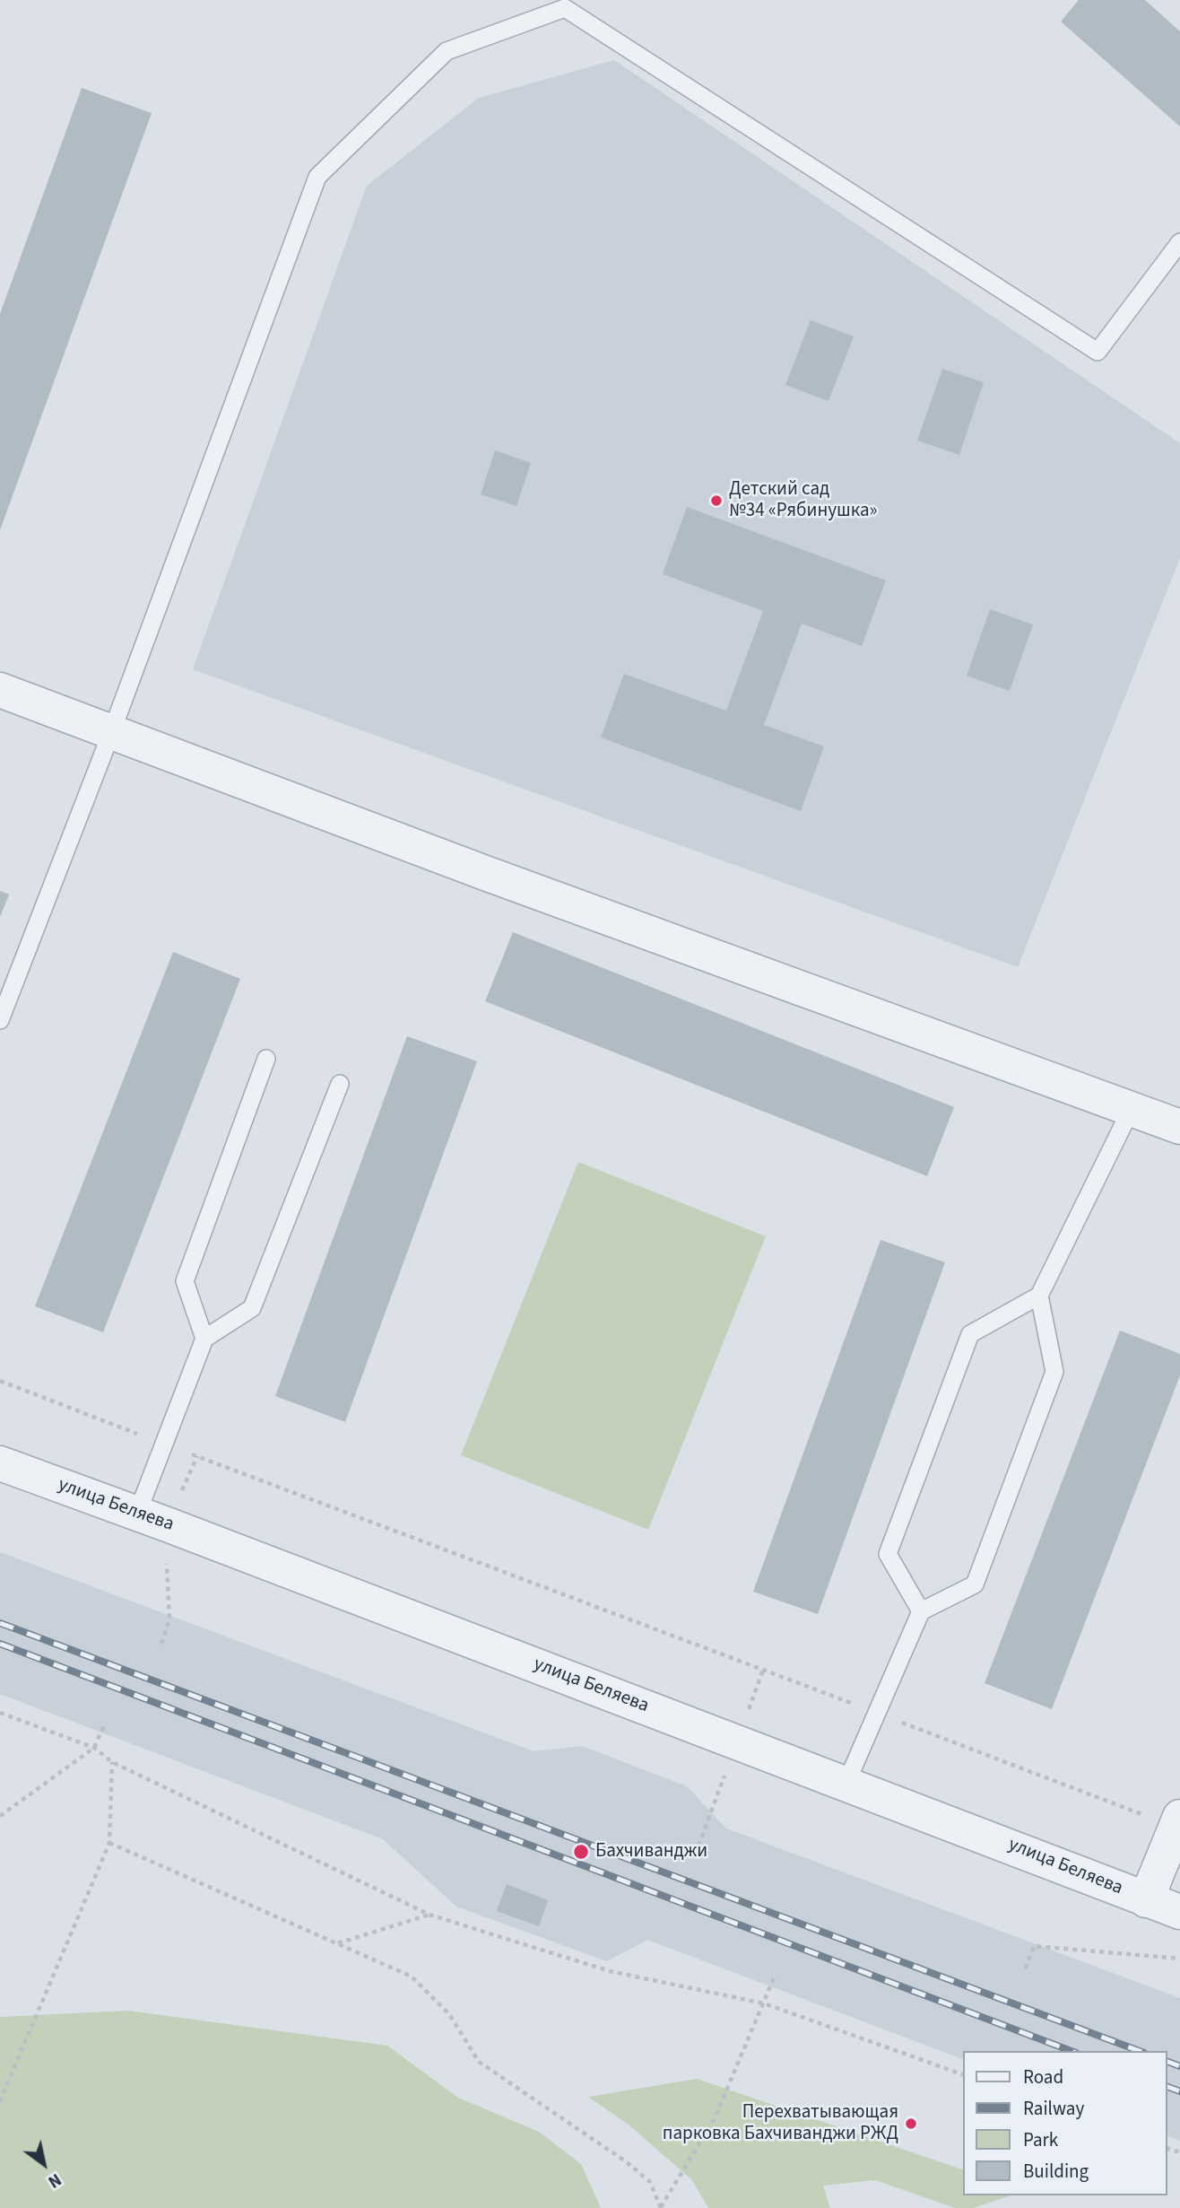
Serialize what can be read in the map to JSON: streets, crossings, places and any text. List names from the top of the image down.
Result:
{
  "streets": {
    "street": ["улица Беляева"]
  },
  "places": ["Детский сад №34 «Рябинушка»", "Бахчиванджи", "Перехватывающая парковка Бахчиванджи РЖД"],
  "legend": [
    "Road",
    "Railway",
    "Park",
    "Building"
  ],
  "north": "bottom right"
}
